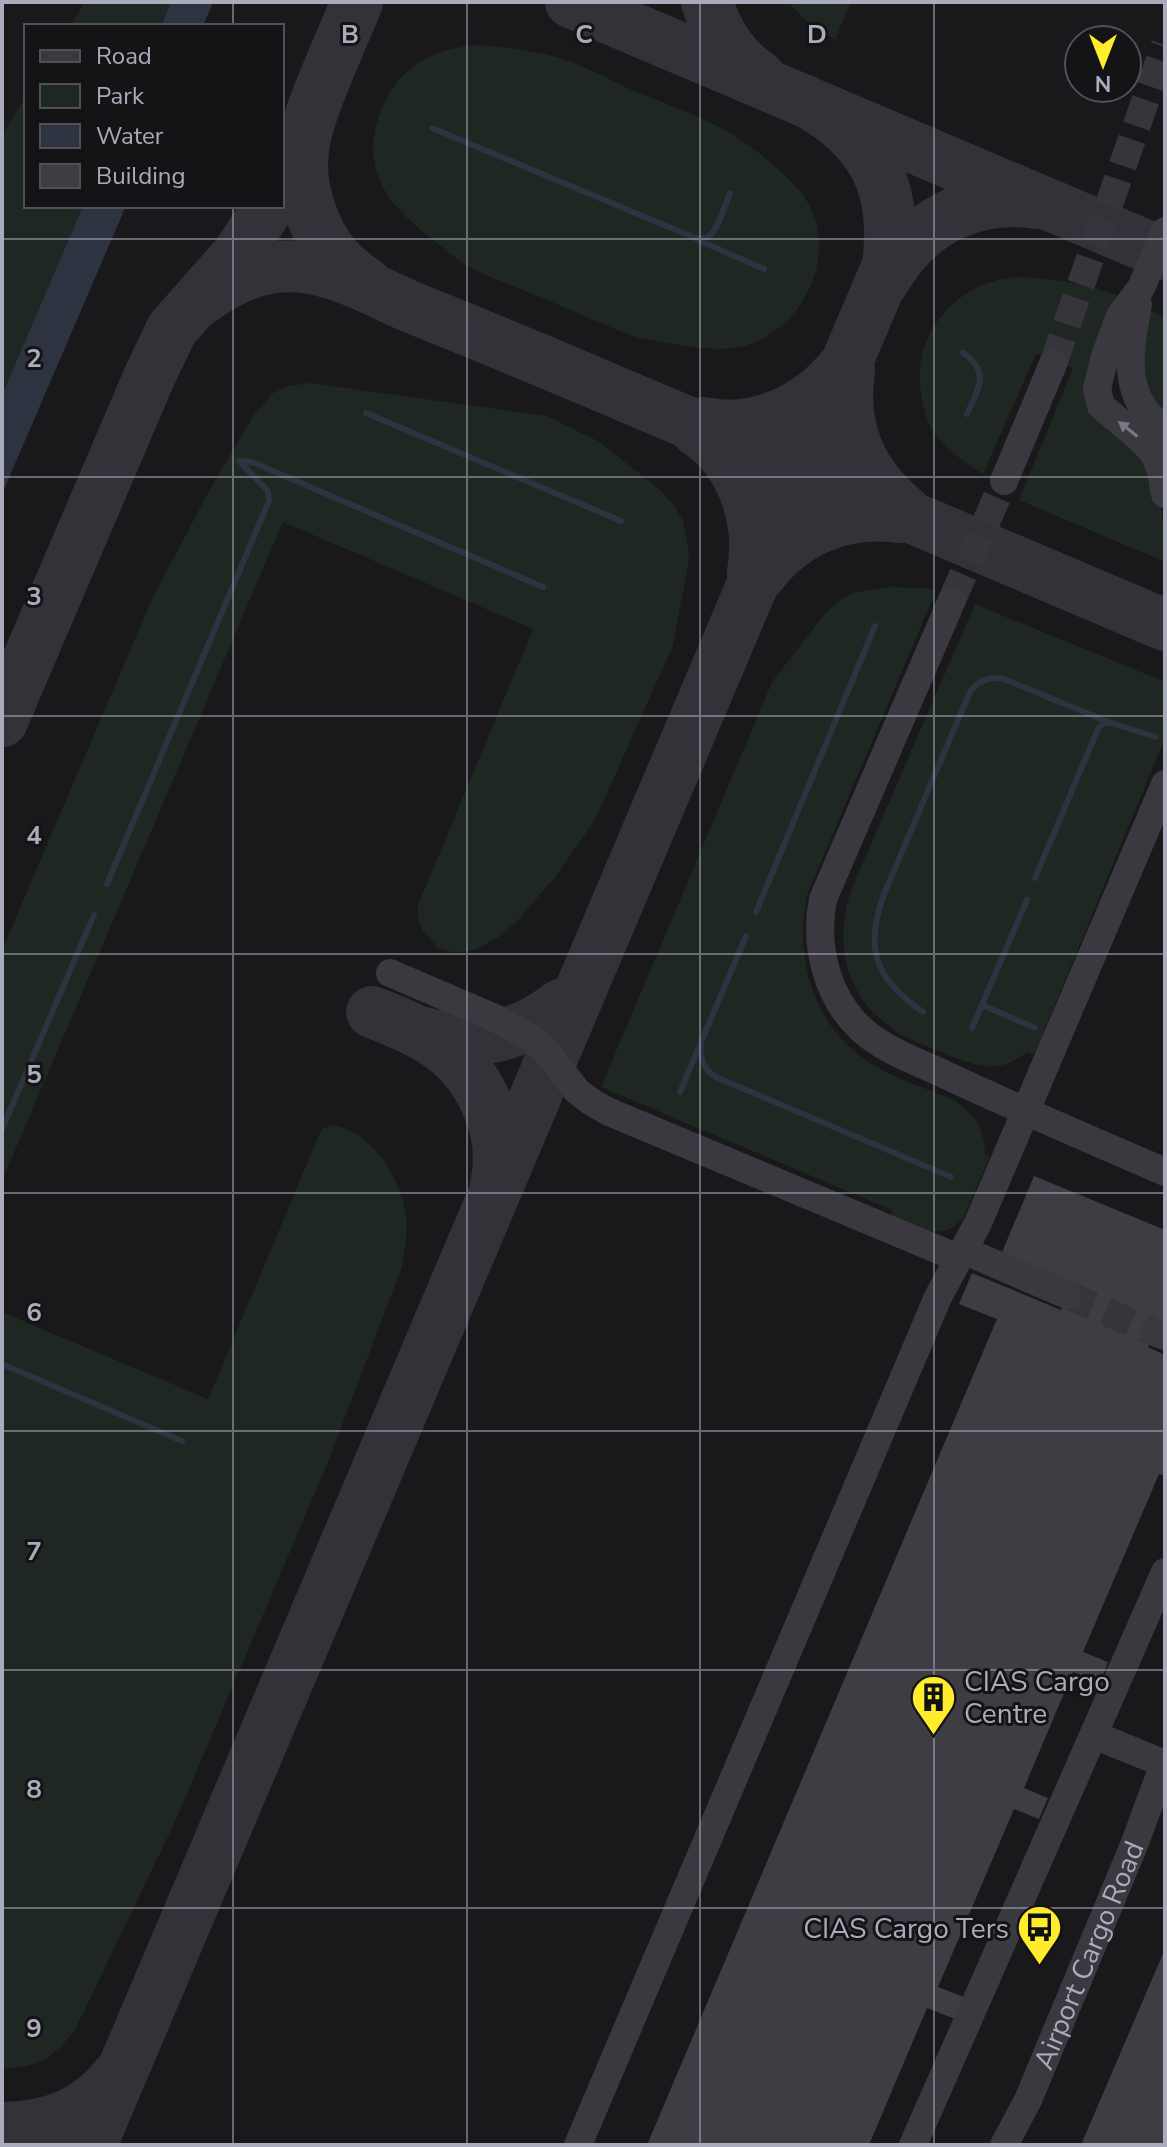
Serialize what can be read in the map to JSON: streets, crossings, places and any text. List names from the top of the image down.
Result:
{
  "streets": {
    "lane": ["Airport Cargo Road"]
  },
  "places": {
    "building": ["CIAS Cargo Centre"],
    "bus stop": ["CIAS Cargo Ters"]
  },
  "legend": [
    "Road",
    "Park",
    "Water",
    "Building"
  ],
  "north": "bottom",
  "grid": {
    "columns": ["B", "C", "D"],
    "rows": [
      "2",
      "3",
      "4",
      "5",
      "6",
      "7",
      "8",
      "9"
    ]
  }
}
